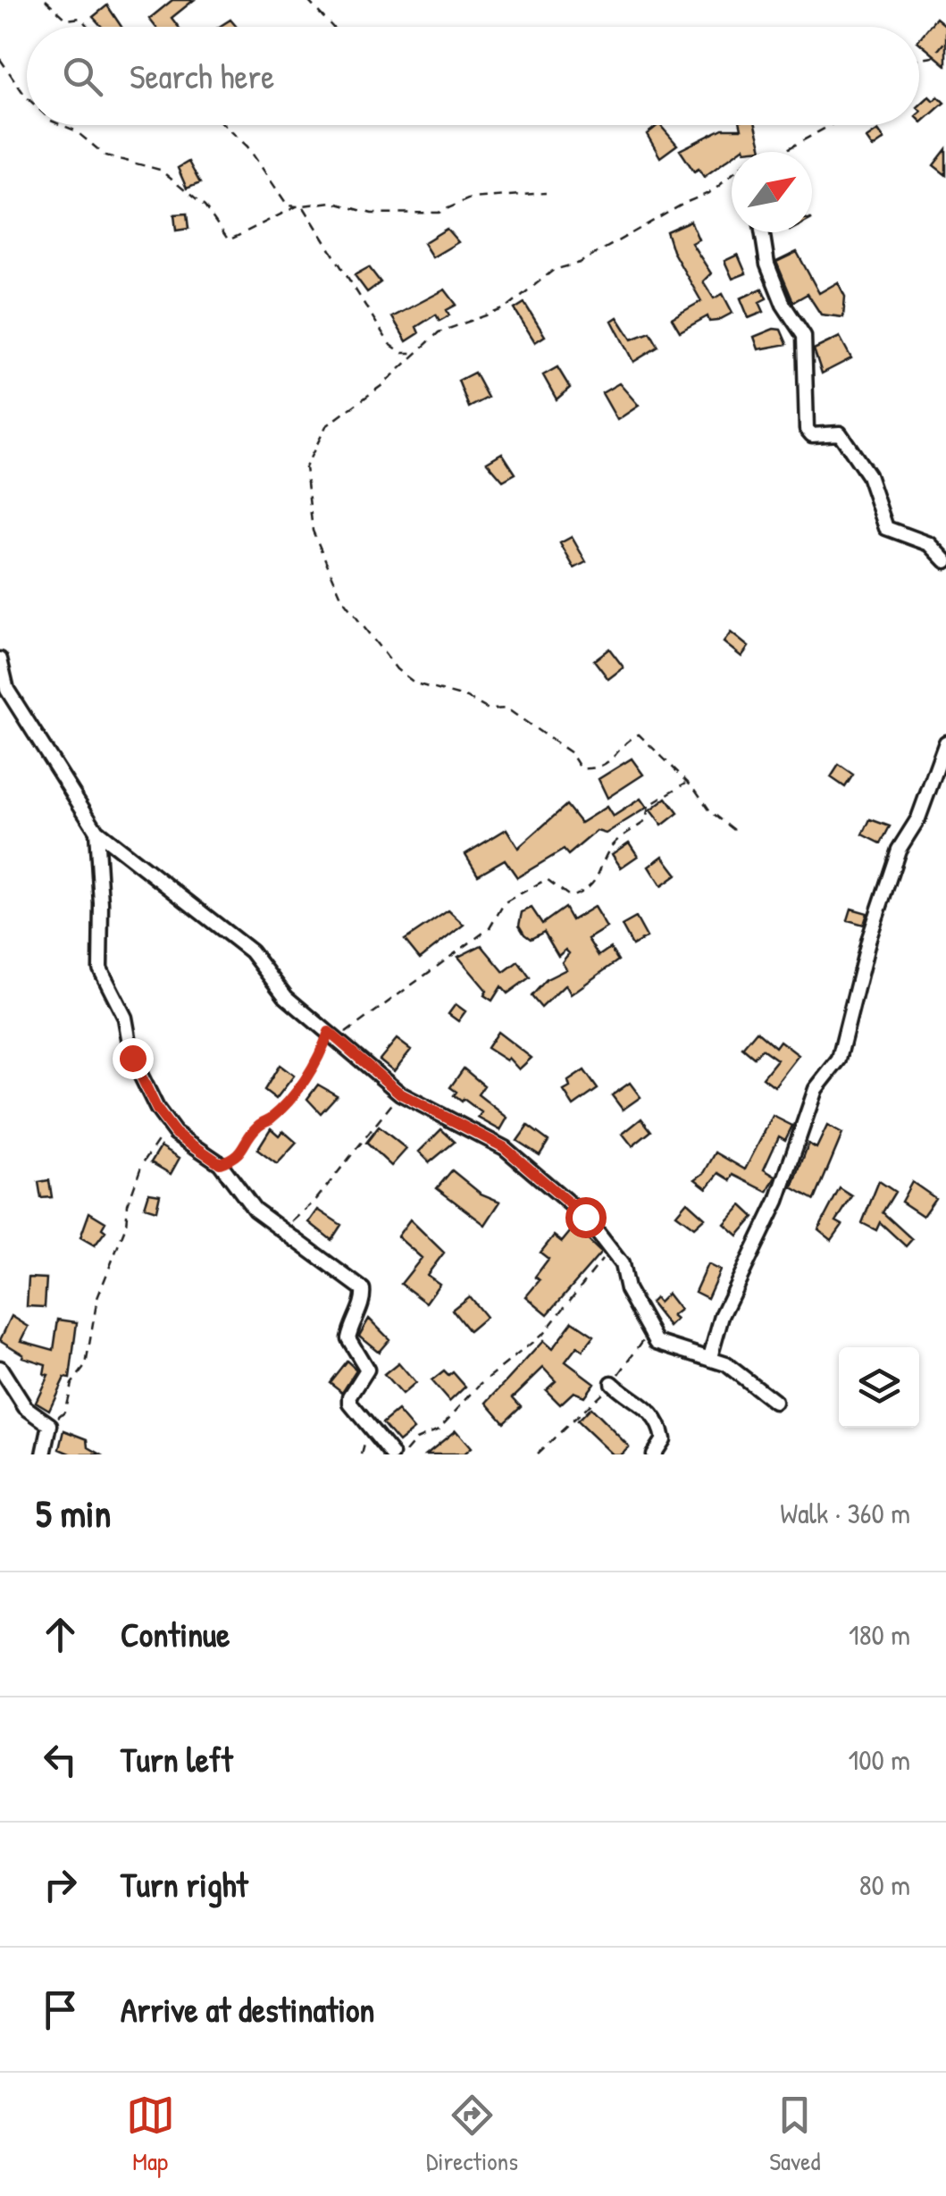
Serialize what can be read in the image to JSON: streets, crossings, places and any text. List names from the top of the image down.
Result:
{
  "north": "top right",
  "page": {
    "search": "Search here",
    "heading": ["5 min", "Walk · 360 m"],
    "list": [
      ["Continue", "180 m"],
      ["Turn left", "100 m"],
      ["Turn right", "80 m"],
      "Arrive at destination"
    ],
    "nav": ["Map", "Directions", "Saved"]
  }
}
